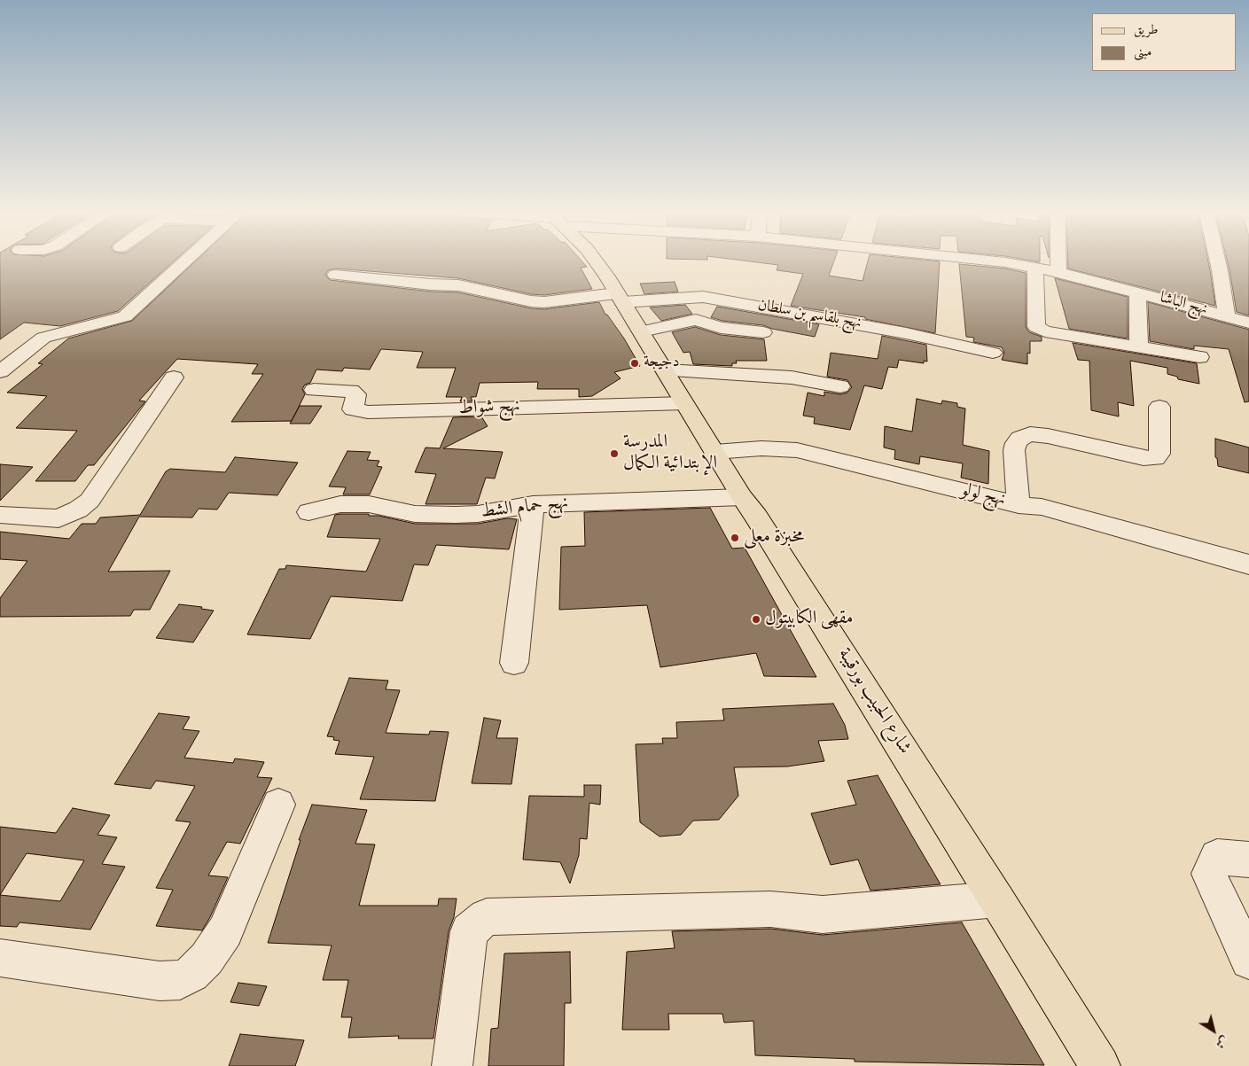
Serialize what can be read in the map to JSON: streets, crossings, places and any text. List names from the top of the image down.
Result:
{
  "streets": {
    "main road": ["شارع الحبيب بورقيبة"],
    "street": [
      "نهج الباشا",
      "نهج بلقاسم بن سلطان",
      "نهج شواط",
      "نهج لولو",
      "نهج حمام الشط"
    ]
  },
  "crossings": [
    ["نهج بلقاسم بن سلطان", "شارع الحبيب بورقيبة"],
    ["نهج شواط", "شارع الحبيب بورقيبة"],
    ["نهج لولو", "شارع الحبيب بورقيبة"],
    ["نهج حمام الشط", "شارع الحبيب بورقيبة"]
  ],
  "places": [
    "دجيجة",
    "المدرسة الإبتدائية الكمال",
    "مخبزة معلى",
    "مقهى الكابيتول"
  ],
  "legend": ["طريق", "مبنى"],
  "north": "bottom right"
}
